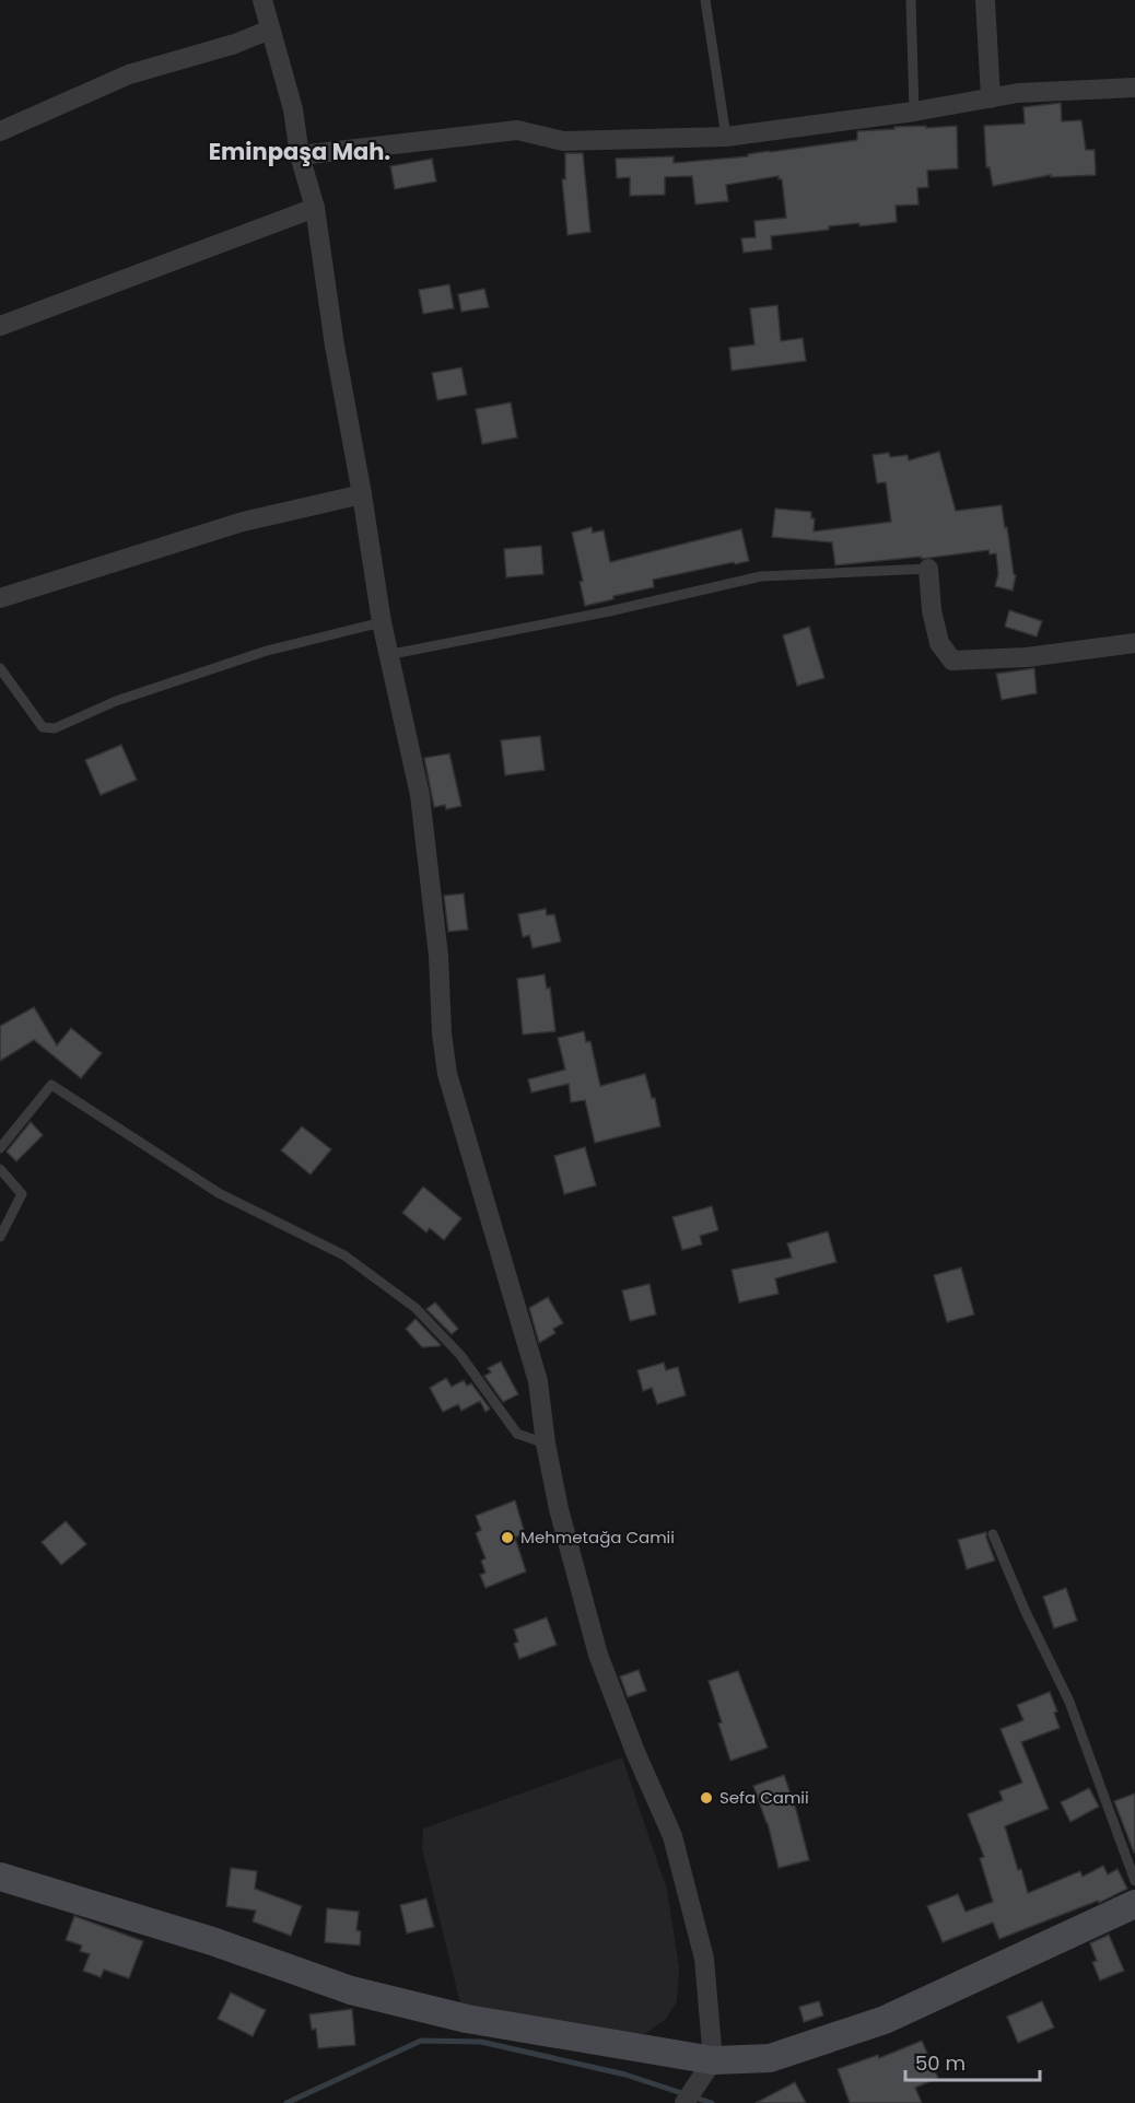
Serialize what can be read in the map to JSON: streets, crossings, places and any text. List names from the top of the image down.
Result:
{
  "districts": ["Eminpaşa Mah."],
  "places": ["Mehmetağa Camii", "Sefa Camii"],
  "scale_bar": "50 m"
}
